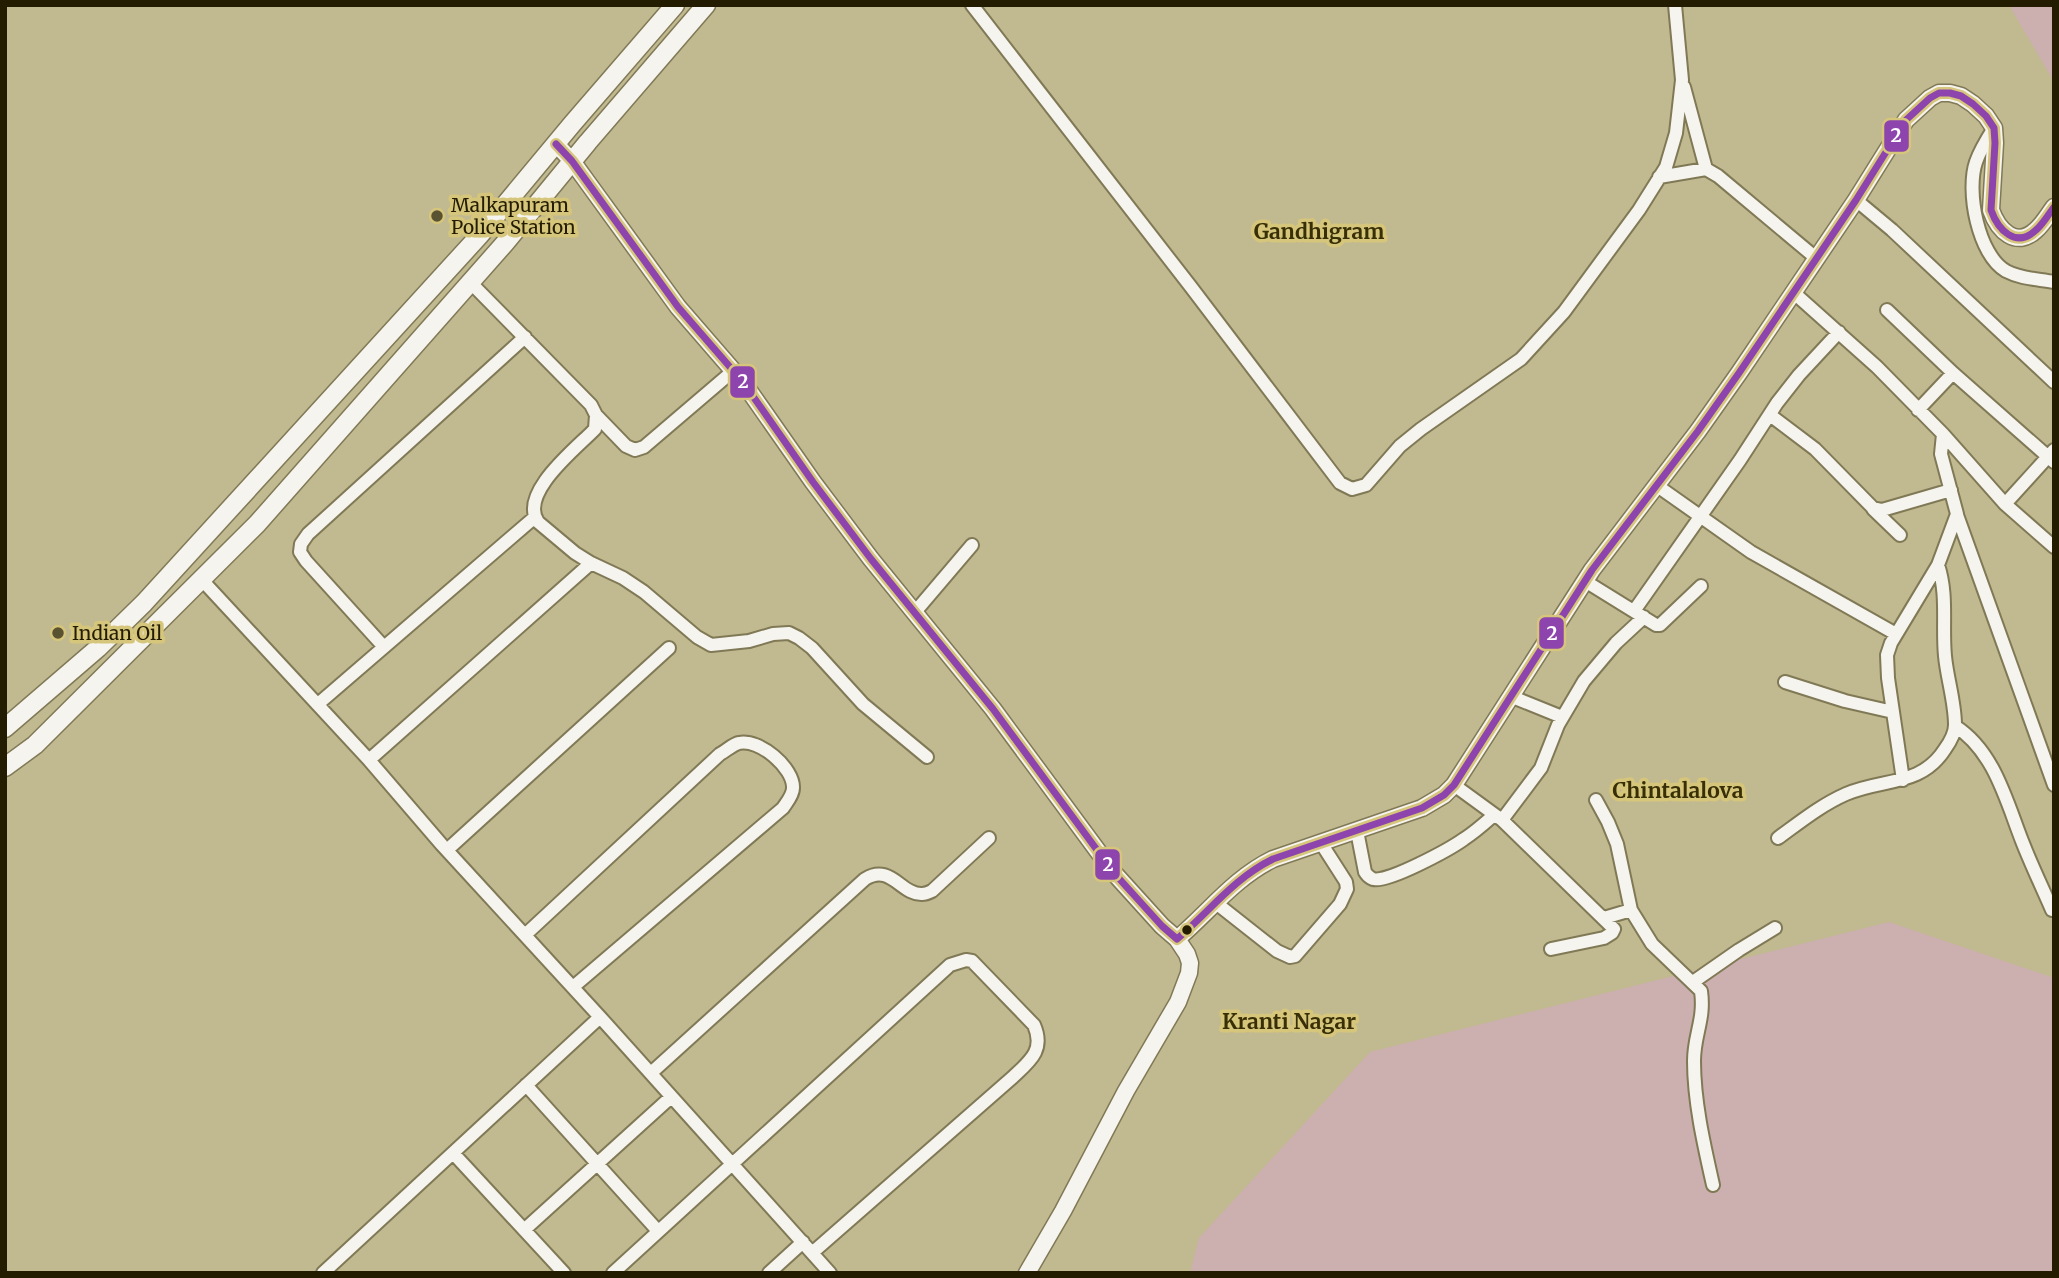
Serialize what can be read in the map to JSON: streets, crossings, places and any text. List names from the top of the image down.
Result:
{
  "districts": ["Gandhigram", "Chintalalova", "Kranti Nagar"],
  "places": ["Malkapuram Police Station", "Indian Oil"],
  "lines": ["transit line 2"]
}
